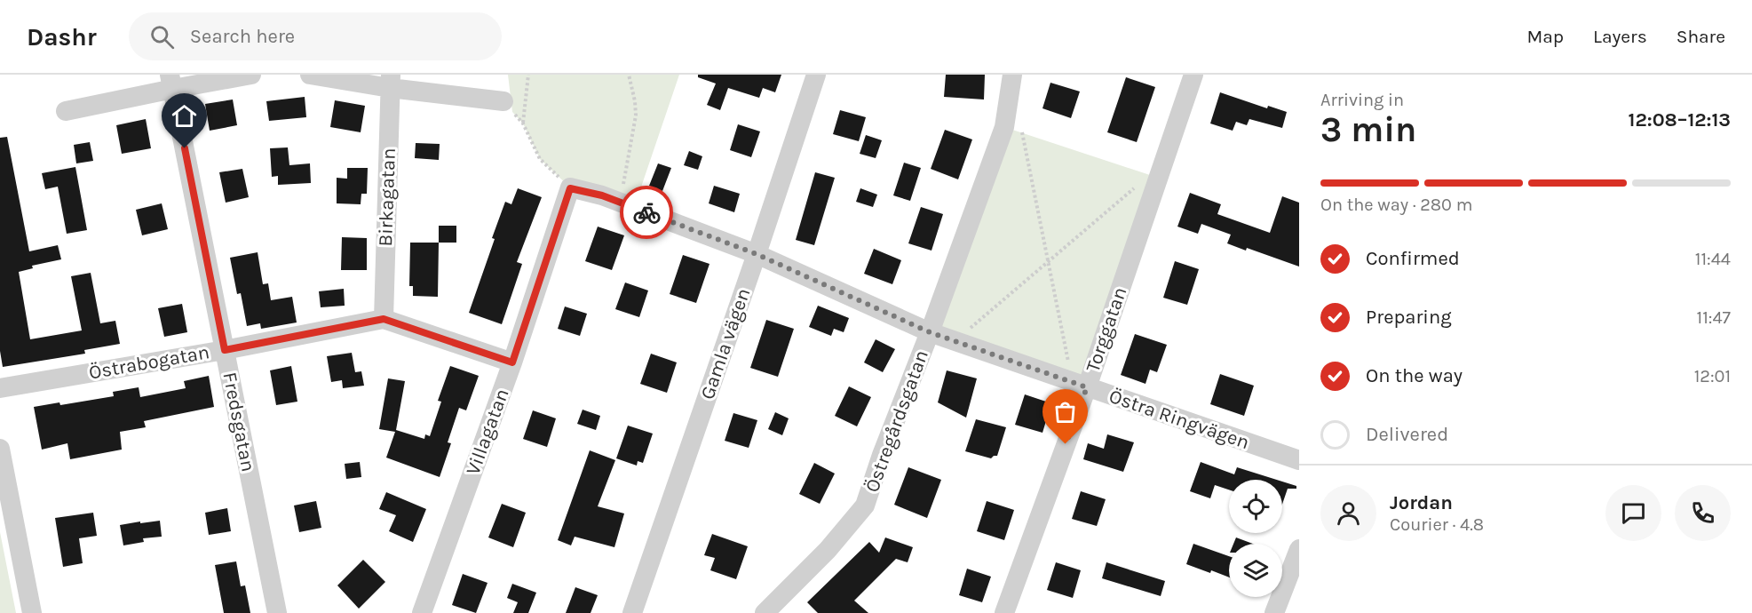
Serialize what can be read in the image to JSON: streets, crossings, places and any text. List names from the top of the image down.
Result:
{
  "streets": {
    "street": [
      "Birkagatan",
      "Torggatan",
      "Gamla vägen",
      "Östrabogatan",
      "Östra Ringvägen",
      "Östregårdsgatan",
      "Fredsgatan",
      "Villagatan"
    ]
  },
  "crossings": [
    ["Birkagatan", "Östrabogatan"],
    ["Torggatan", "Östra Ringvägen"],
    ["Gamla vägen", "Östra Ringvägen"],
    ["Östrabogatan", "Fredsgatan"],
    ["Östrabogatan", "Villagatan"],
    ["Östra Ringvägen", "Östregårdsgatan"],
    ["Östra Ringvägen", "Villagatan"]
  ],
  "page": {
    "header": "Dashr",
    "search": "Search here",
    "nav": ["Map", "Layers", "Share"],
    "heading": ["3 min", "Arriving in", "12:08–12:13"],
    "panel": ["Jordan", "Courier · 4.8"],
    "bar": "On the way · 280 m",
    "list": [
      ["Confirmed", "11:44"],
      ["Preparing", "11:47"],
      ["On the way", "12:01"],
      "Delivered"
    ]
  }
}
